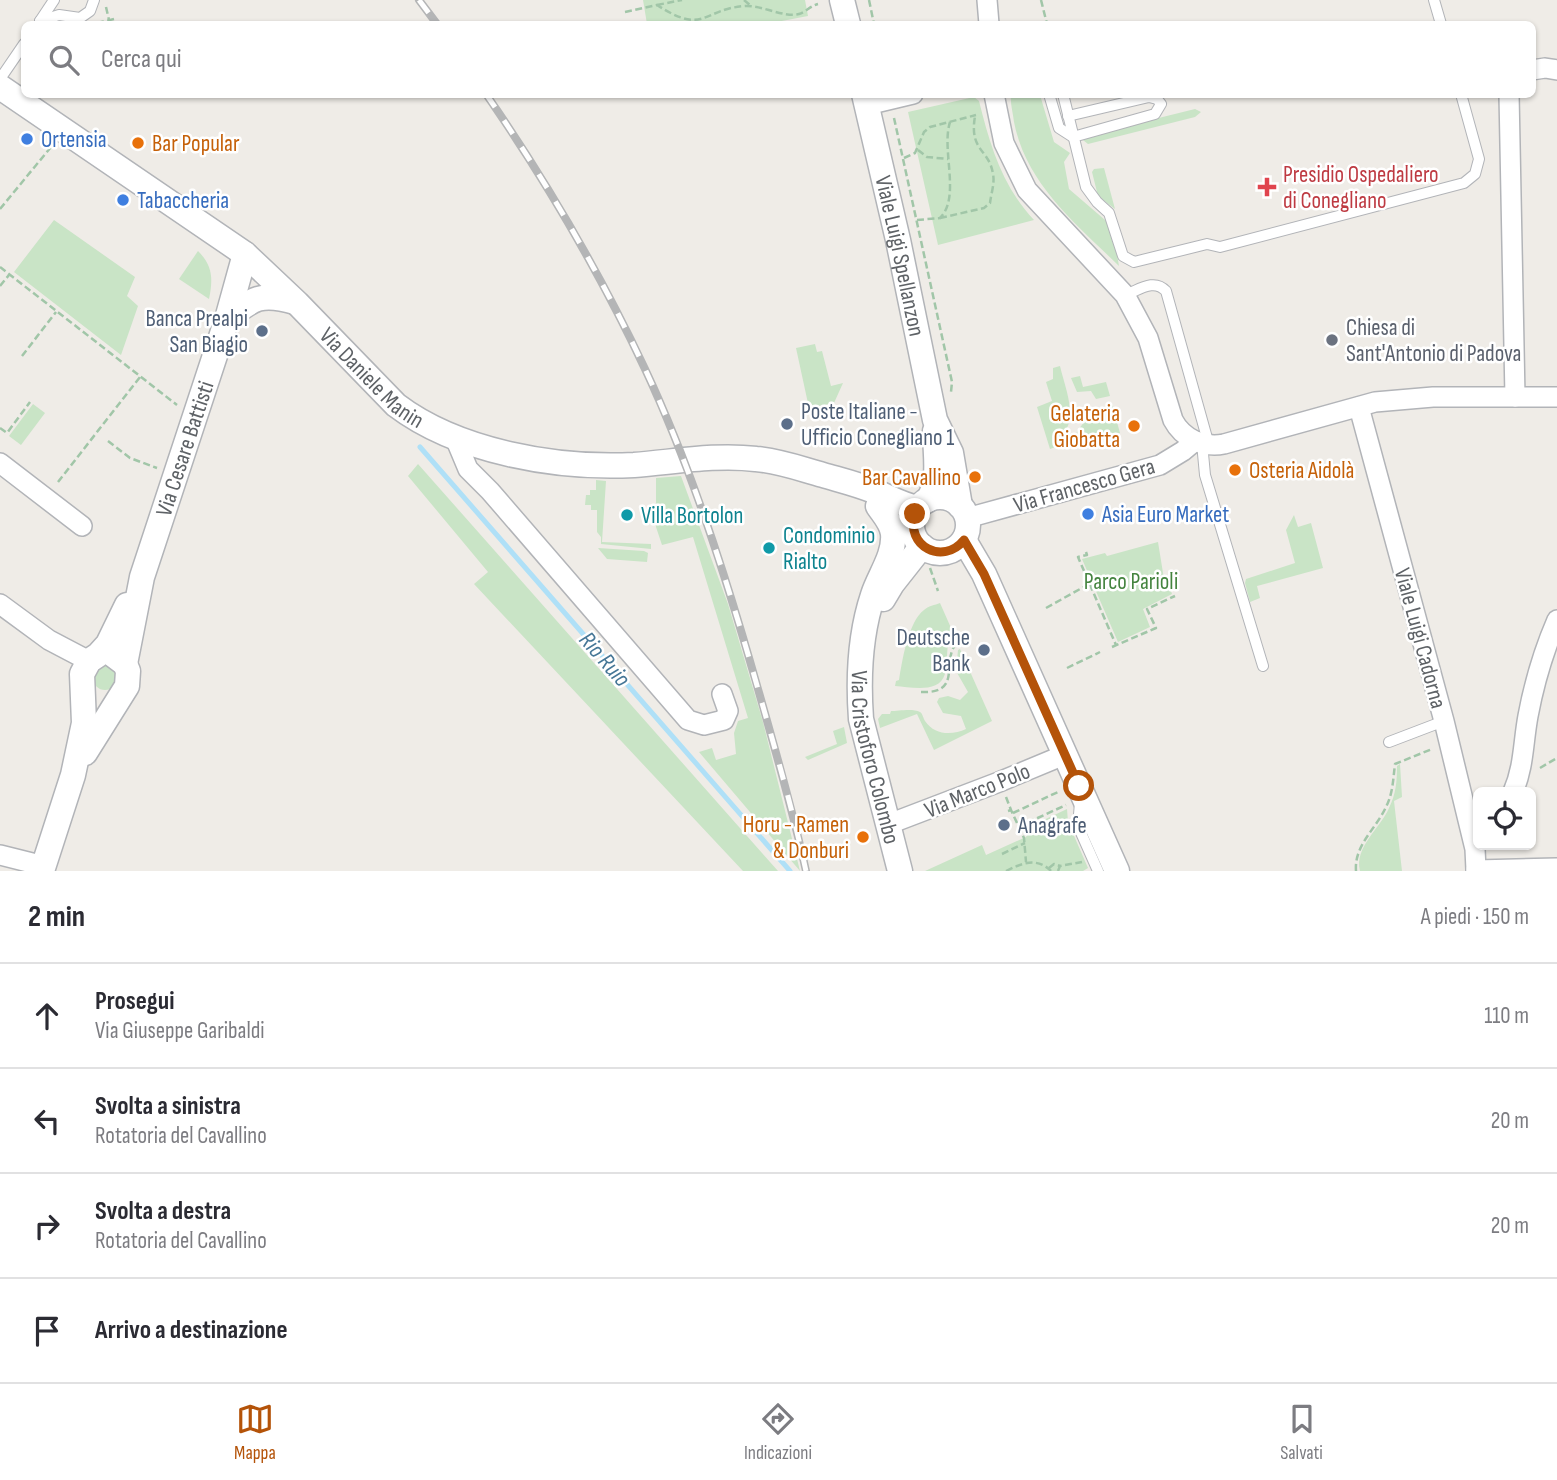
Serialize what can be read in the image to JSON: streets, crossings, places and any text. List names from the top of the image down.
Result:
{
  "streets": {
    "street": [
      "Viale Luigi Spellanzon",
      "Via Daniele Manin",
      "Via Cesare Battisti",
      "Via Francesco Gera",
      "Viale Luigi Cadorna",
      "Via Cristoforo Colombo",
      "Via Marco Polo"
    ]
  },
  "crossings": [
    ["Viale Luigi Spellanzon", "Via Daniele Manin"],
    ["Viale Luigi Spellanzon", "Via Francesco Gera"],
    ["Viale Luigi Spellanzon", "Via Cristoforo Colombo"],
    ["Via Daniele Manin", "Via Cesare Battisti"],
    ["Via Daniele Manin", "Via Cristoforo Colombo"],
    ["Via Cristoforo Colombo", "Via Marco Polo"]
  ],
  "water": ["Rio Ruio"],
  "parks": ["Parco Parioli"],
  "places": {
    "other": [
      "Ortensia",
      "Bar Popular",
      "Tabaccheria",
      "Banca Prealpi San Biagio",
      "Chiesa di Sant'Antonio di Padova",
      "Poste Italiane - Ufficio Conegliano 1",
      "Gelateria Giobatta",
      "Osteria Aidolà",
      "Bar Cavallino",
      "Asia Euro Market",
      "Villa Bortolon",
      "Condominio Rialto",
      "Deutsche Bank",
      "Anagrafe",
      "Horu - Ramen & Donburi"
    ],
    "health": ["Presidio Ospedaliero di Conegliano"]
  },
  "page": {
    "search": "Cerca qui",
    "heading": ["2 min", "A piedi · 150 m"],
    "list": [
      ["Prosegui", "Via Giuseppe Garibaldi", "110 m"],
      ["Svolta a sinistra", "Rotatoria del Cavallino", "20 m"],
      ["Svolta a destra", "Rotatoria del Cavallino", "20 m"],
      "Arrivo a destinazione"
    ],
    "nav": ["Mappa", "Indicazioni", "Salvati"]
  }
}
